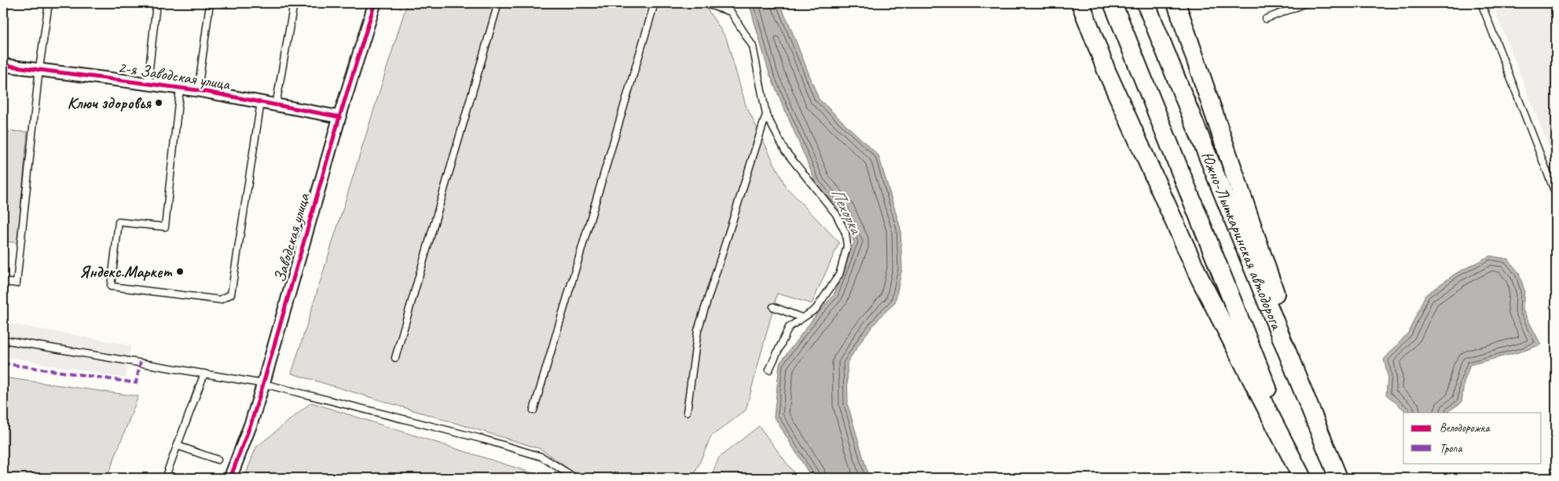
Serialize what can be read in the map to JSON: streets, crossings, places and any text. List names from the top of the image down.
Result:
{
  "streets": {
    "main road": ["Южно-Лыткаринская автодорога"],
    "street": ["2-я Заводская улица", "Заводская улица"]
  },
  "crossings": [
    ["2-я Заводская улица", "Заводская улица"]
  ],
  "water": ["Пехорка"],
  "places": ["Ключ здоровья", "Яндекс.Маркет"],
  "legend": ["Велодорожка", "Тропа"]
}
